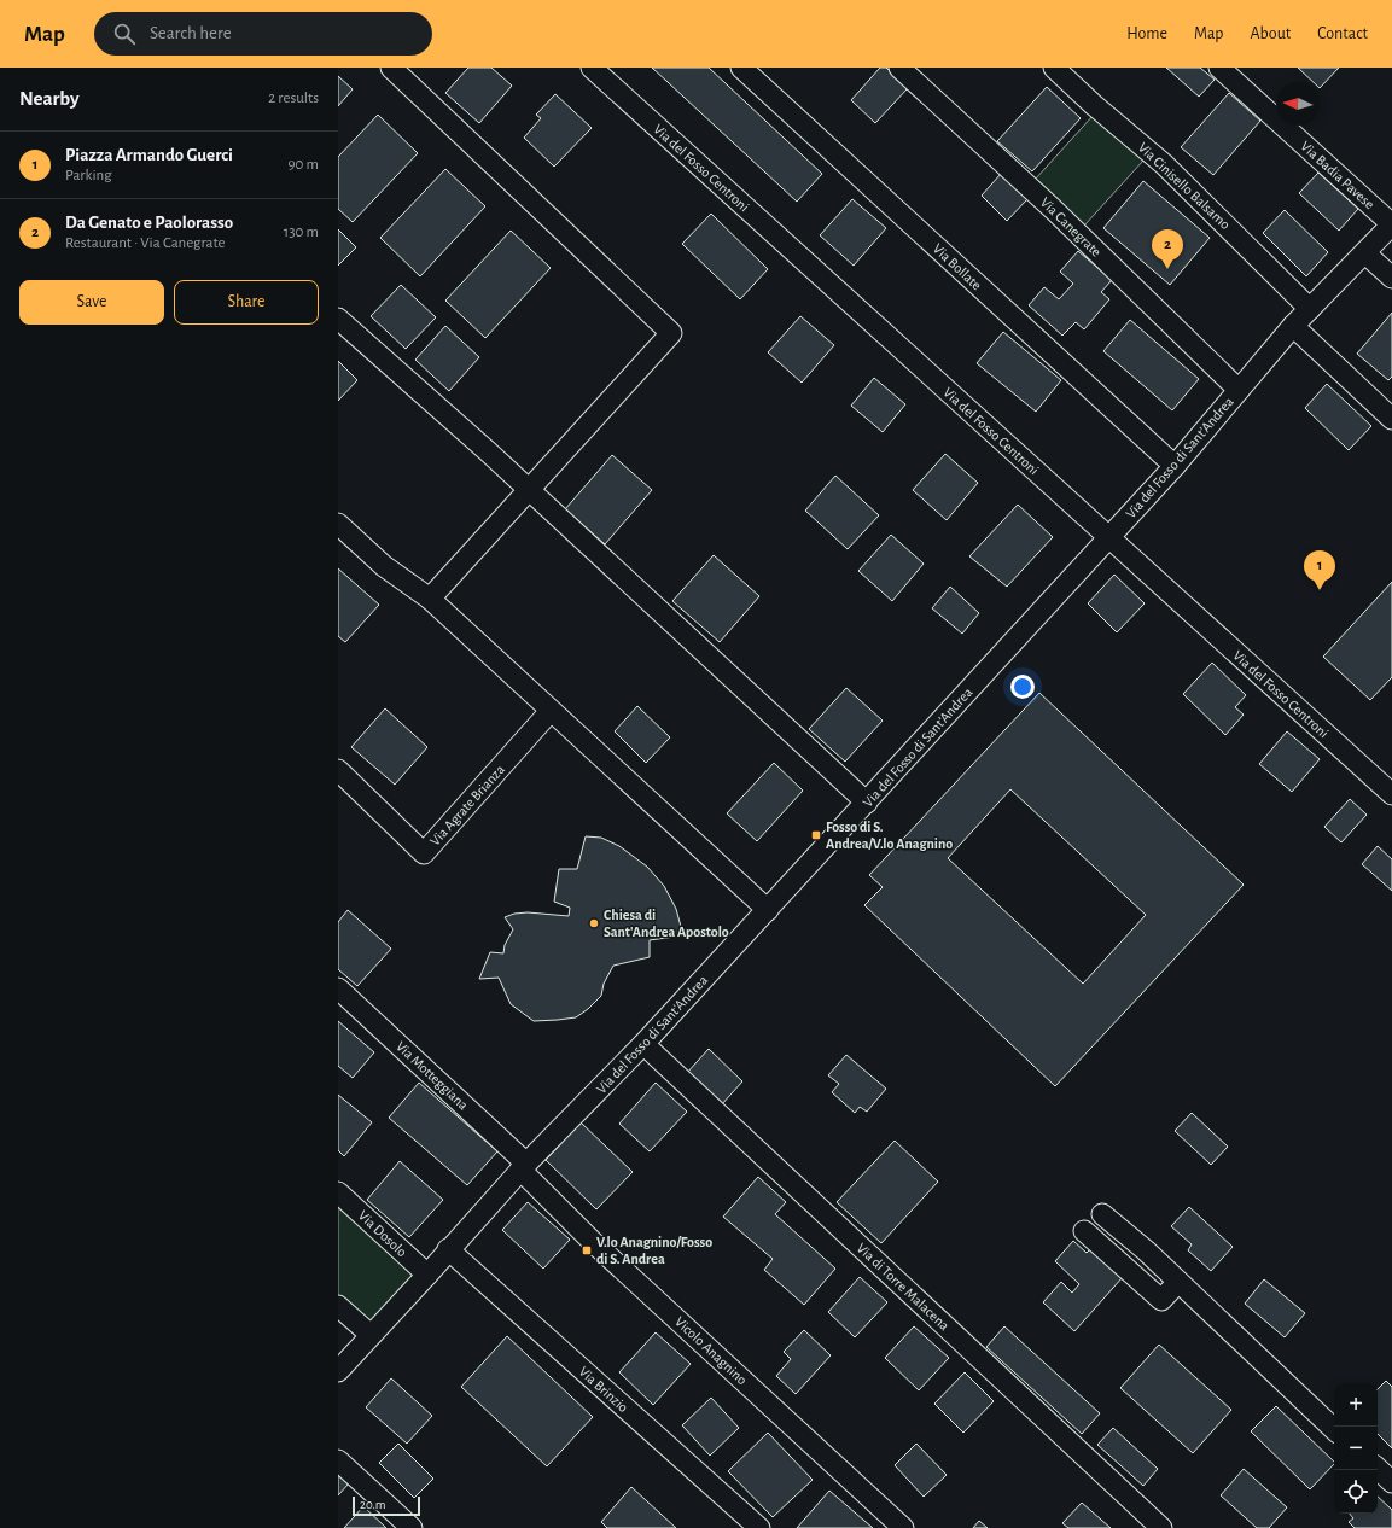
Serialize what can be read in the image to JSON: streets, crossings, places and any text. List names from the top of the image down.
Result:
{
  "streets": {
    "street": [
      "Via del Fosso Centroni",
      "Via Badia Pavese",
      "Via Cinisello Balsamo",
      "Via Canegrate",
      "Via Bollate",
      "Via del Fosso di Sant'Andrea",
      "Via Agrate Brianza",
      "Via Motteggiana",
      "Via Dosolo",
      "Via di Torre Malacena",
      "Vicolo Anagnino",
      "Via Brinzio"
    ]
  },
  "crossings": [
    ["Via del Fosso Centroni", "Via del Fosso di Sant'Andrea"],
    ["Via Badia Pavese", "Via del Fosso di Sant'Andrea"],
    ["Via Cinisello Balsamo", "Via del Fosso di Sant'Andrea"],
    ["Via Canegrate", "Via del Fosso di Sant'Andrea"],
    ["Via Bollate", "Via del Fosso di Sant'Andrea"],
    ["Via del Fosso di Sant'Andrea", "Via Motteggiana"],
    ["Via del Fosso di Sant'Andrea", "Via Dosolo"],
    ["Via del Fosso di Sant'Andrea", "Via di Torre Malacena"],
    ["Via del Fosso di Sant'Andrea", "Vicolo Anagnino"],
    ["Via del Fosso di Sant'Andrea", "Via Brinzio"],
    ["Via Motteggiana", "Vicolo Anagnino"]
  ],
  "places": {
    "transit": ["Fosso di S. Andrea/V.lo Anagnino", "V.lo Anagnino/Fosso di S. Andrea"],
    "other": ["Chiesa di Sant'Andrea Apostolo"]
  },
  "scale_bar": "20 m",
  "north": "left",
  "page": {
    "header": "Map",
    "search": "Search here",
    "nav": [
      "Home",
      "Map",
      "About",
      "Contact"
    ],
    "heading": ["Nearby", "2 results"],
    "list": [
      {
        "mark": "1",
        "name": "Piazza Armando Guerci",
        "note": "Parking",
        "value": "90 m"
      },
      {
        "mark": "2",
        "name": "Da Genato e Paolorasso",
        "note": "Restaurant · Via Canegrate",
        "value": "130 m"
      }
    ],
    "pins": ["2", "1"],
    "buttons": ["Save", "Share"],
    "map_buttons": ["+", "−"],
    "scale": "20 m"
  }
}
